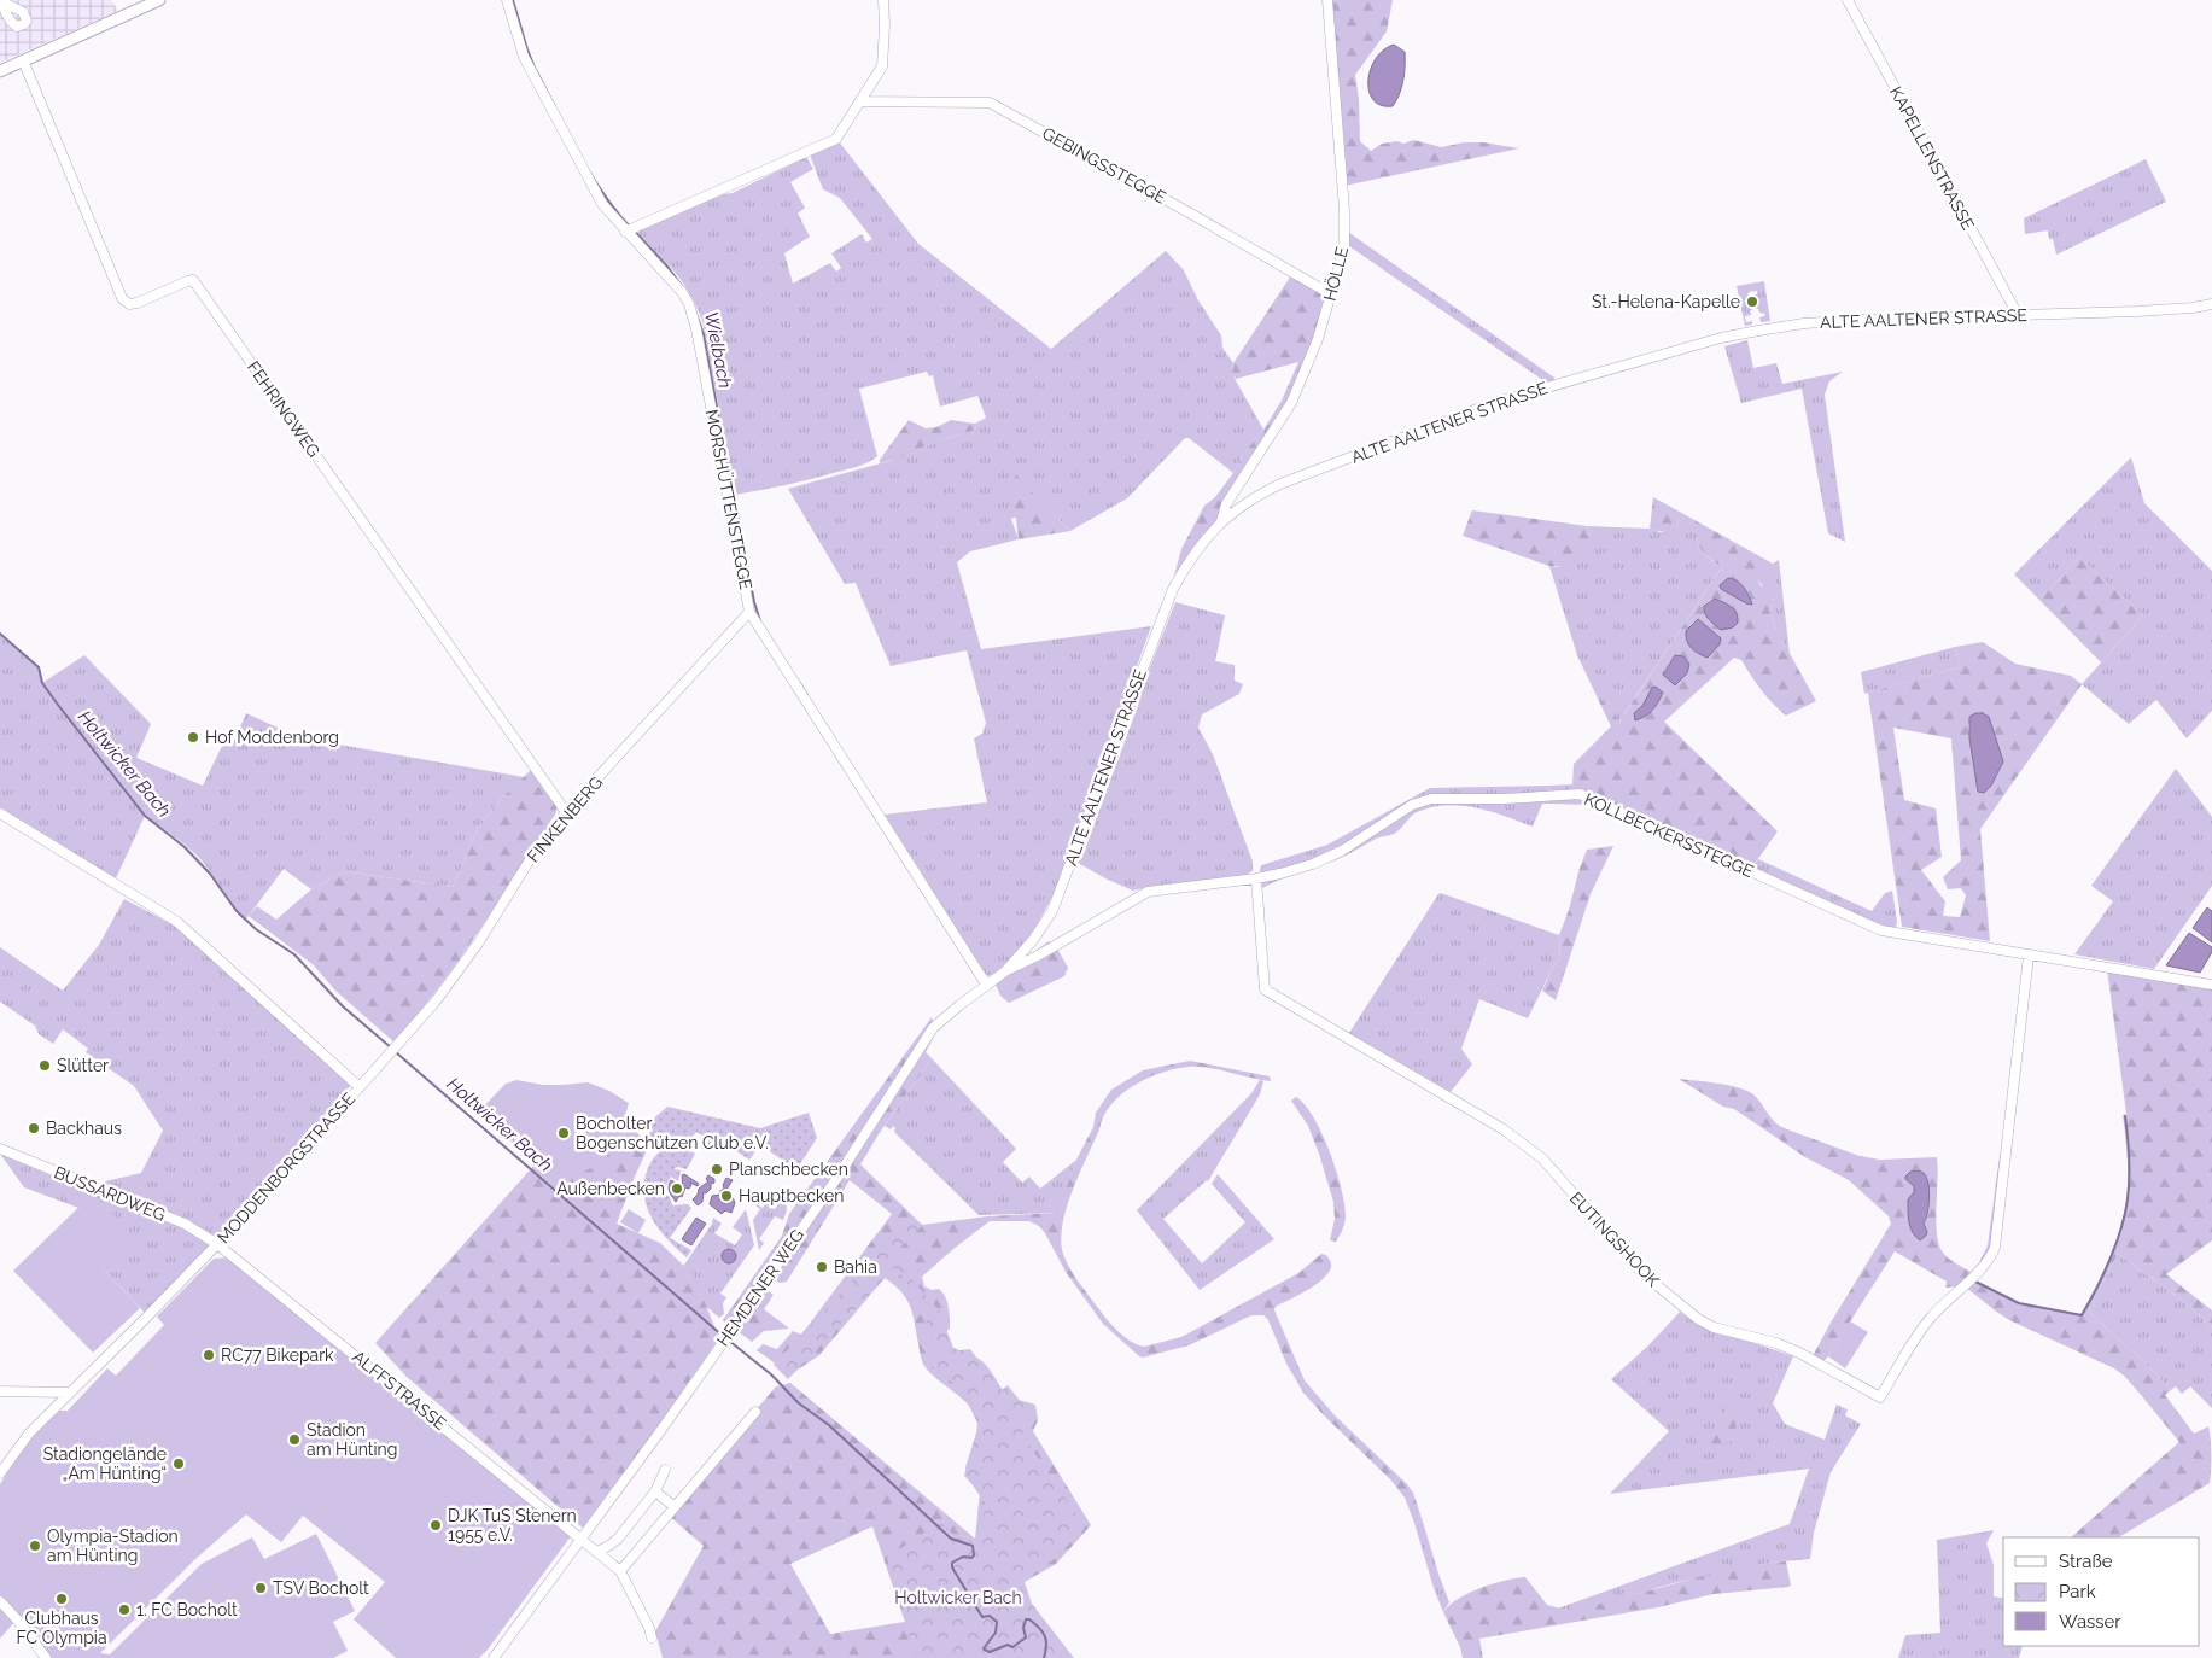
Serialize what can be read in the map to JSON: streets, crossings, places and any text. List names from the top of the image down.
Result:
{
  "streets": {
    "street": [
      "KAPELLENSTRASSE",
      "GEBINGSSTEGGE",
      "HÖLLE",
      "ALTE AALTENER STRASSE",
      "FEHRINGWEG",
      "MORSHÜTTENSTEGGE",
      "FINKENBERG",
      "KOLLBECKERSSTEGGE",
      "MODDENBORGSTRASSE",
      "BUSSARDWEG",
      "EUTINGSHOOK",
      "HEMDENER WEG",
      "ALFFSTRASSE"
    ]
  },
  "crossings": [
    ["KAPELLENSTRASSE", "ALTE AALTENER STRASSE"],
    ["GEBINGSSTEGGE", "HÖLLE"],
    ["HÖLLE", "ALTE AALTENER STRASSE"],
    ["ALTE AALTENER STRASSE", "MORSHÜTTENSTEGGE"],
    ["ALTE AALTENER STRASSE", "KOLLBECKERSSTEGGE"],
    ["ALTE AALTENER STRASSE", "HEMDENER WEG"],
    ["FEHRINGWEG", "FINKENBERG"],
    ["MORSHÜTTENSTEGGE", "FINKENBERG"],
    ["MORSHÜTTENSTEGGE", "HEMDENER WEG"],
    ["FINKENBERG", "MODDENBORGSTRASSE"],
    ["KOLLBECKERSSTEGGE", "EUTINGSHOOK"],
    ["MODDENBORGSTRASSE", "BUSSARDWEG"],
    ["MODDENBORGSTRASSE", "ALFFSTRASSE"],
    ["BUSSARDWEG", "ALFFSTRASSE"],
    ["HEMDENER WEG", "ALFFSTRASSE"]
  ],
  "water": ["Wielbach", "Holtwicker Bach"],
  "parks": ["Holtwicker Bach"],
  "places": [
    "St.-Helena-Kapelle",
    "Hof Moddenborg",
    "Slütter",
    "Backhaus",
    "Bocholter Bogenschützen Club e.V.",
    "Planschbecken",
    "Außenbecken",
    "Hauptbecken",
    "Bahia",
    "RC77 Bikepark",
    "Stadion am Hünting",
    "Stadiongelände „Am Hünting“",
    "DJK TuS Stenern 1955 e.V.",
    "Olympia-Stadion am Hünting",
    "TSV Bocholt",
    "Clubhaus FC Olympia",
    "1. FC Bocholt"
  ],
  "legend": ["Straße", "Park", "Wasser"]
}
